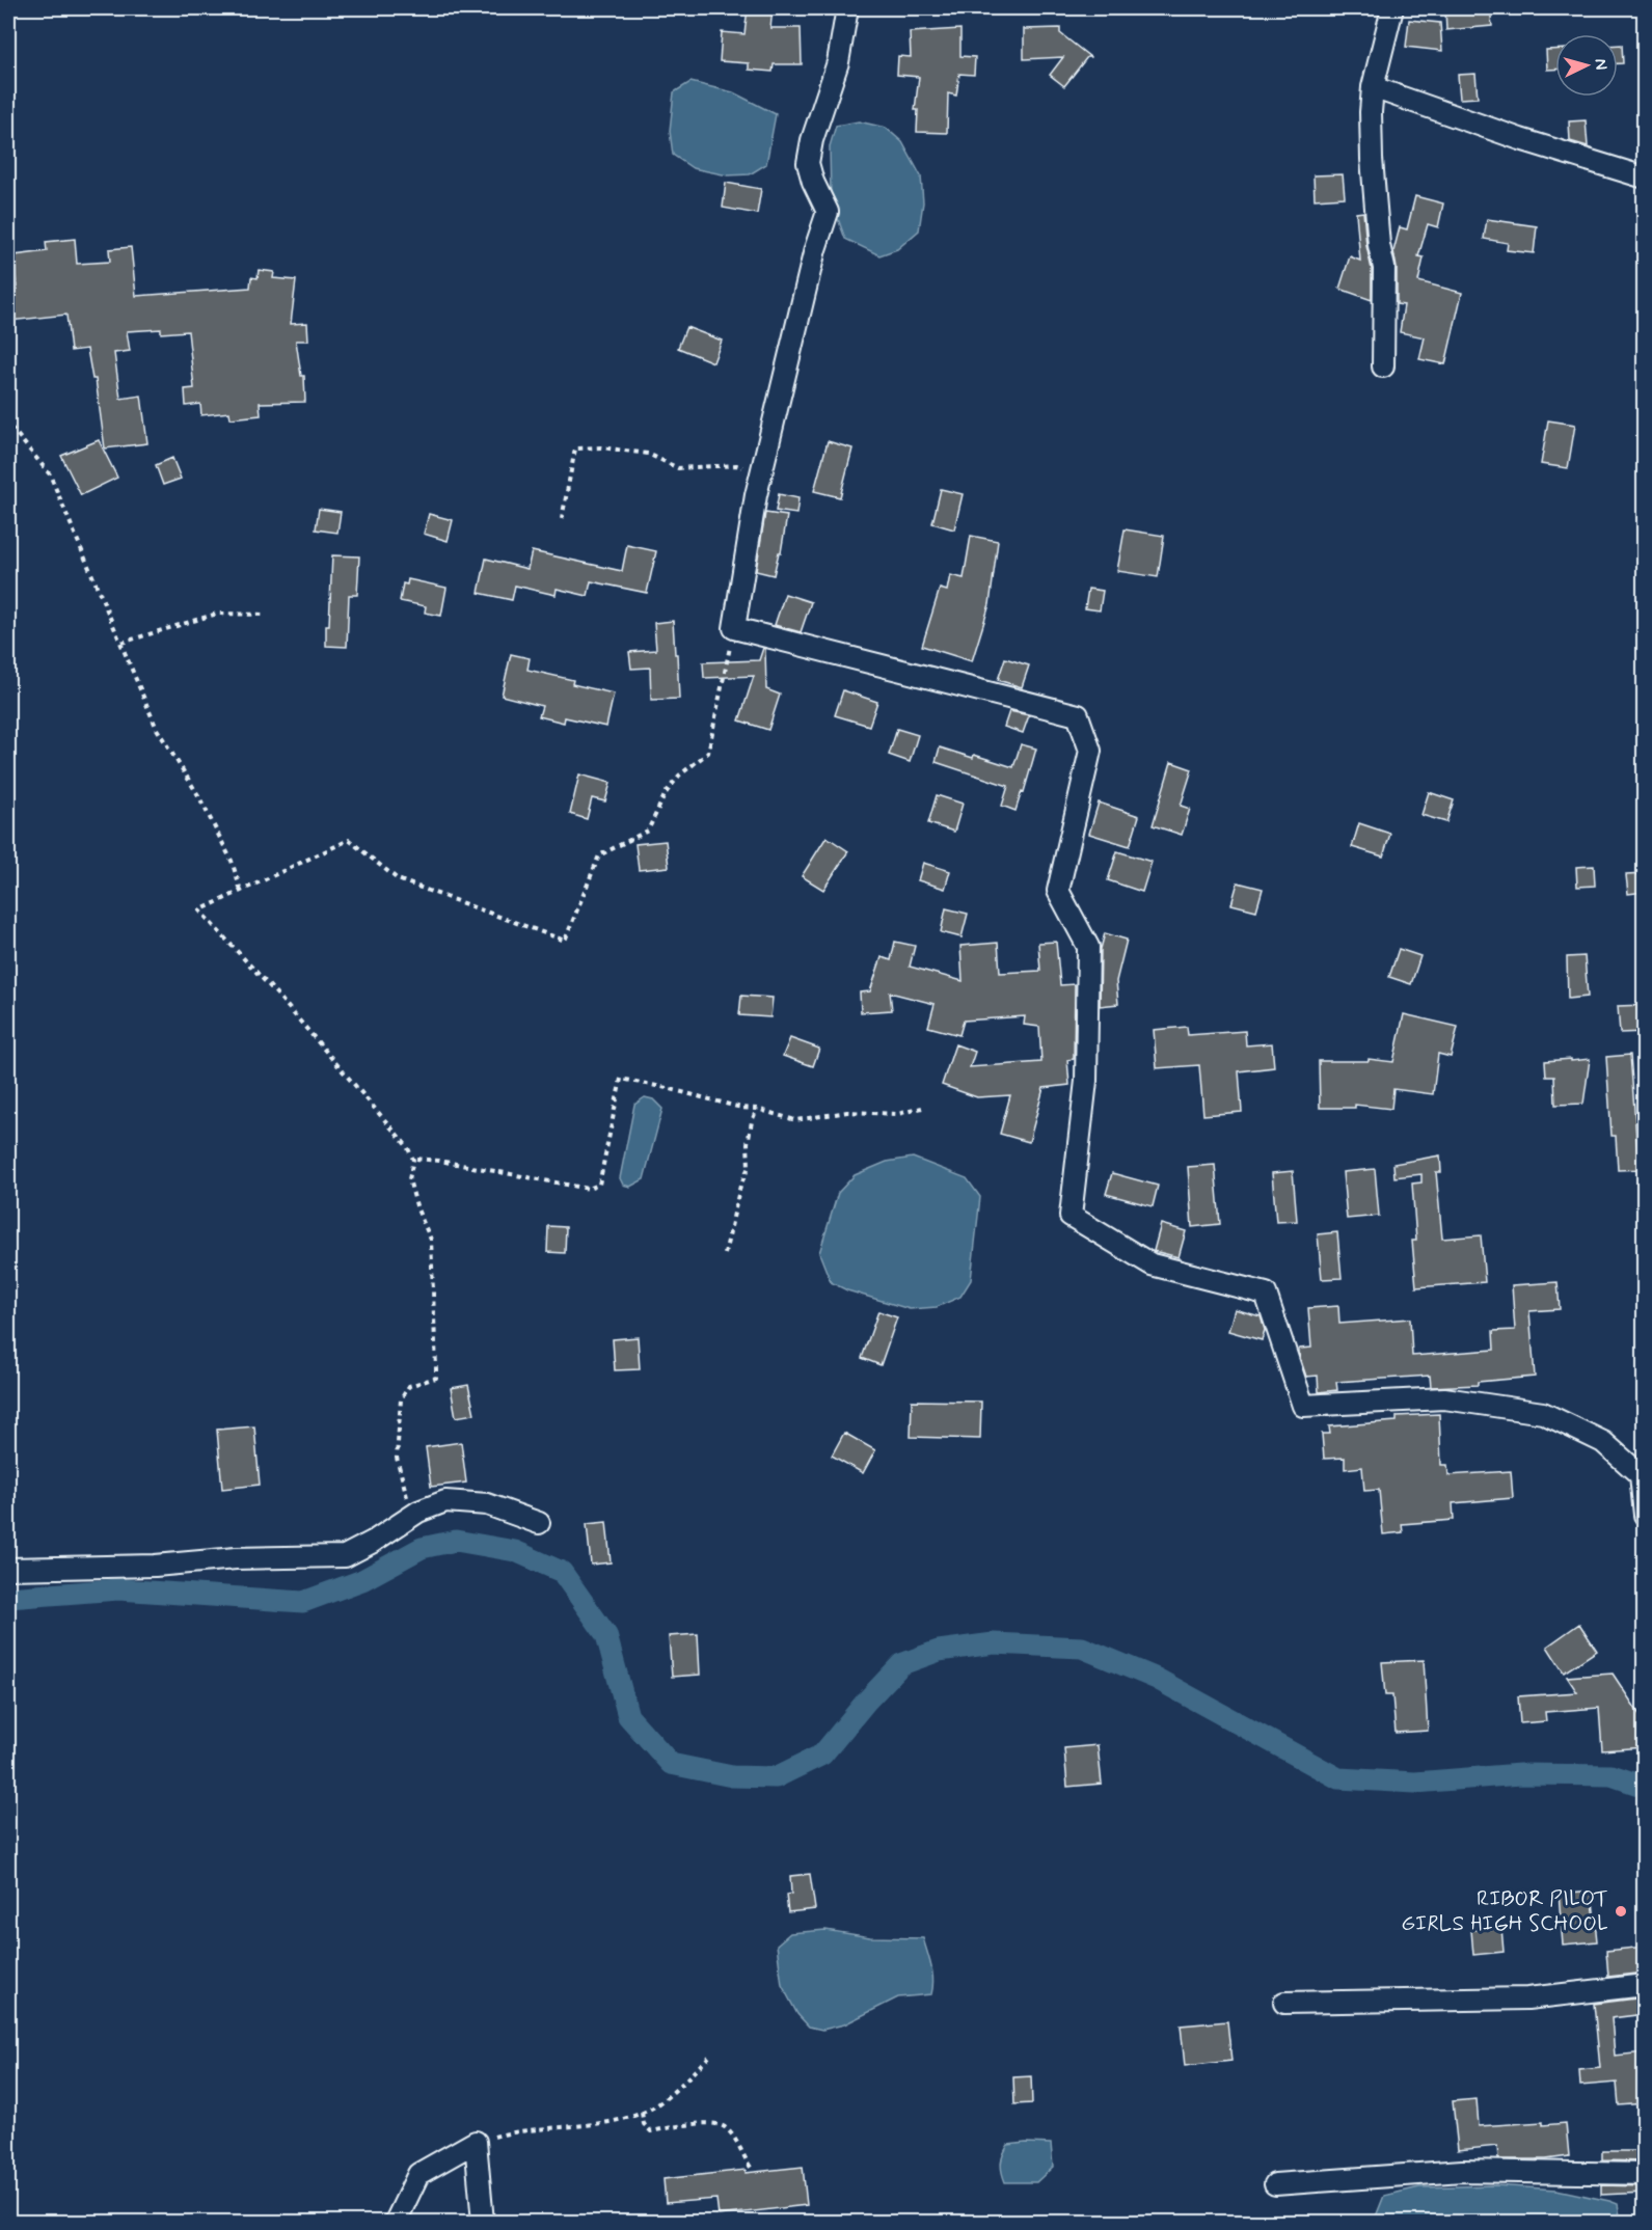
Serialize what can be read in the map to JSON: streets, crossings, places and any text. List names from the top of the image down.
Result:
{
  "places": ["RIBOR PILOT GIRLS HIGH SCHOOL"],
  "north": "right"
}
